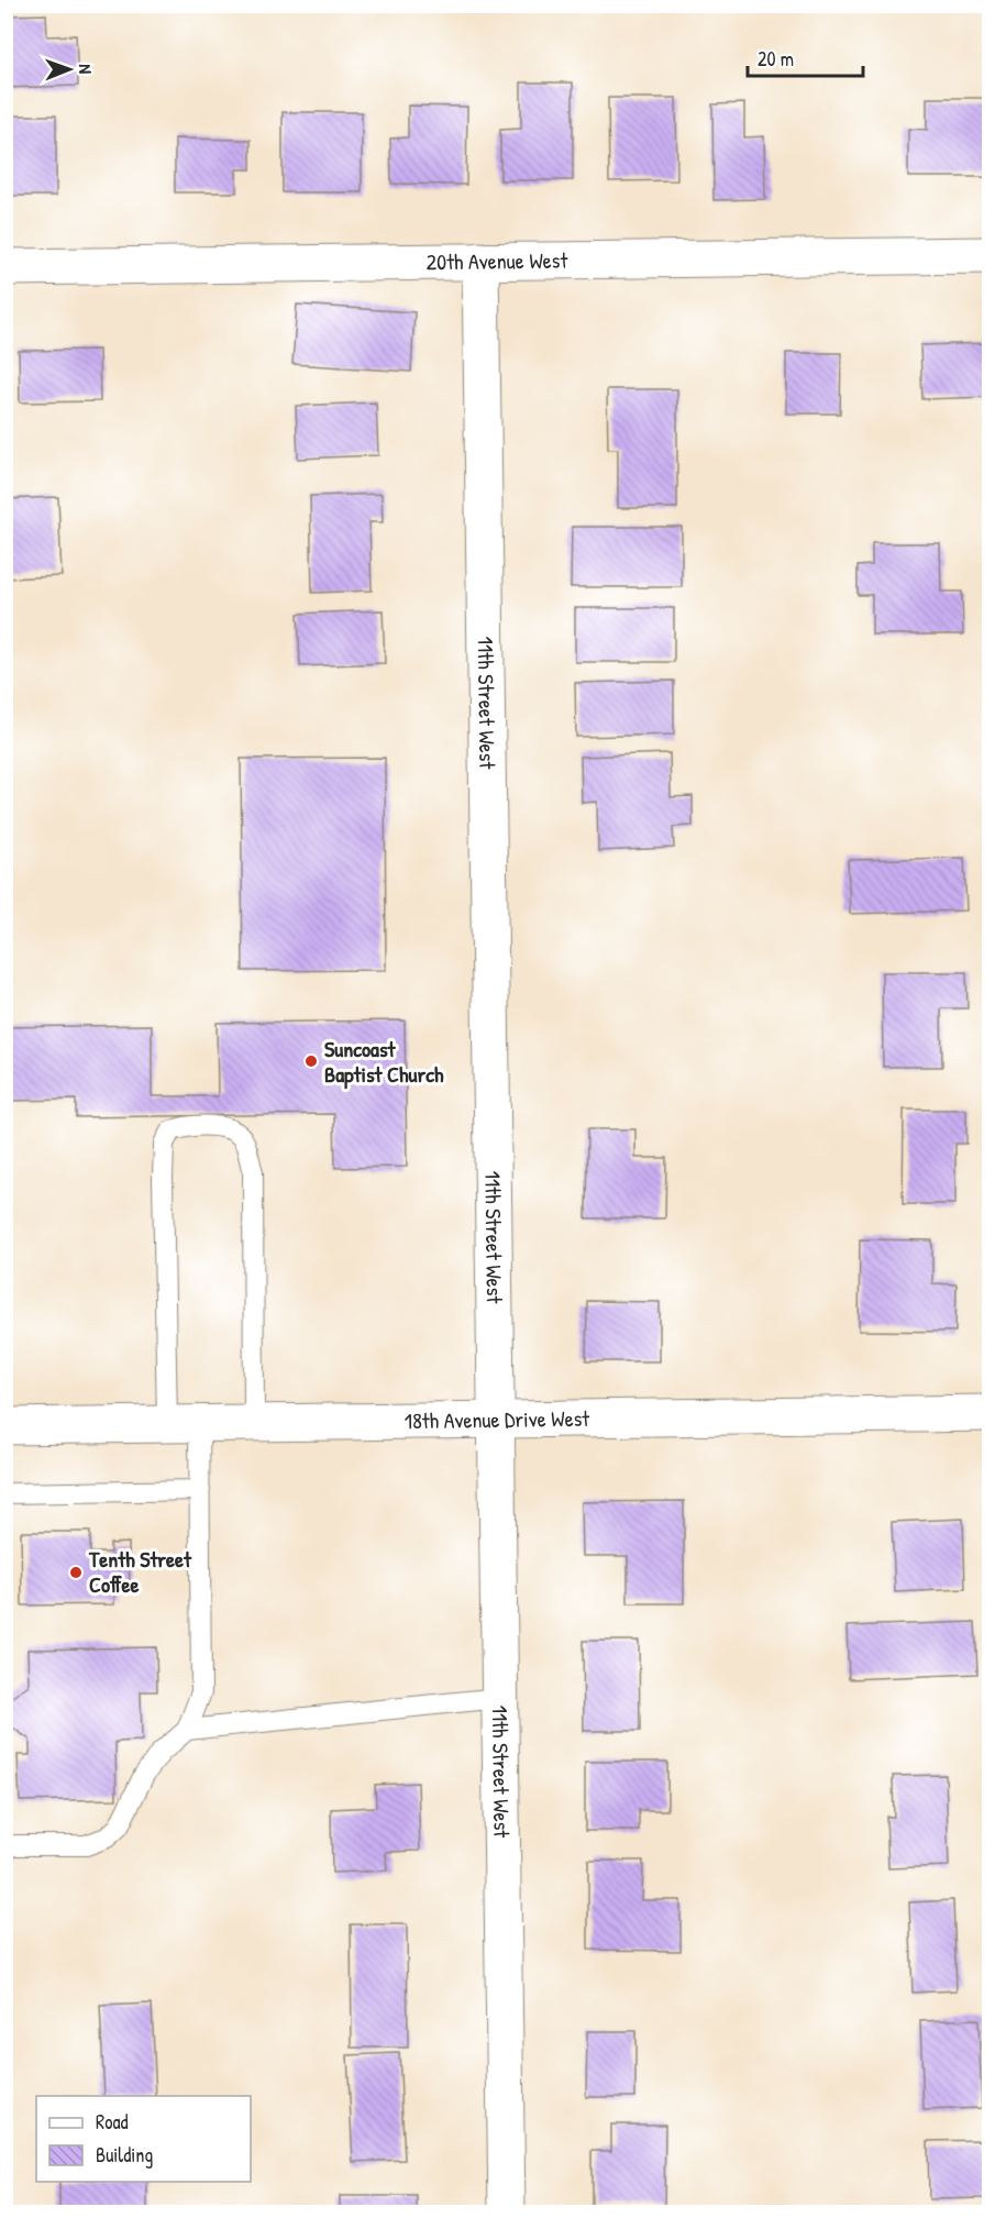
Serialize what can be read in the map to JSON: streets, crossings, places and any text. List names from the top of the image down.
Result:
{
  "streets": {
    "street": ["20th Avenue West", "11th Street West", "18th Avenue Drive West"]
  },
  "crossings": [
    ["20th Avenue West", "11th Street West"],
    ["11th Street West", "18th Avenue Drive West"]
  ],
  "places": ["Suncoast Baptist Church", "Tenth Street Coffee"],
  "legend": ["Road", "Building"],
  "scale_bar": "20 m",
  "north": "right"
}
